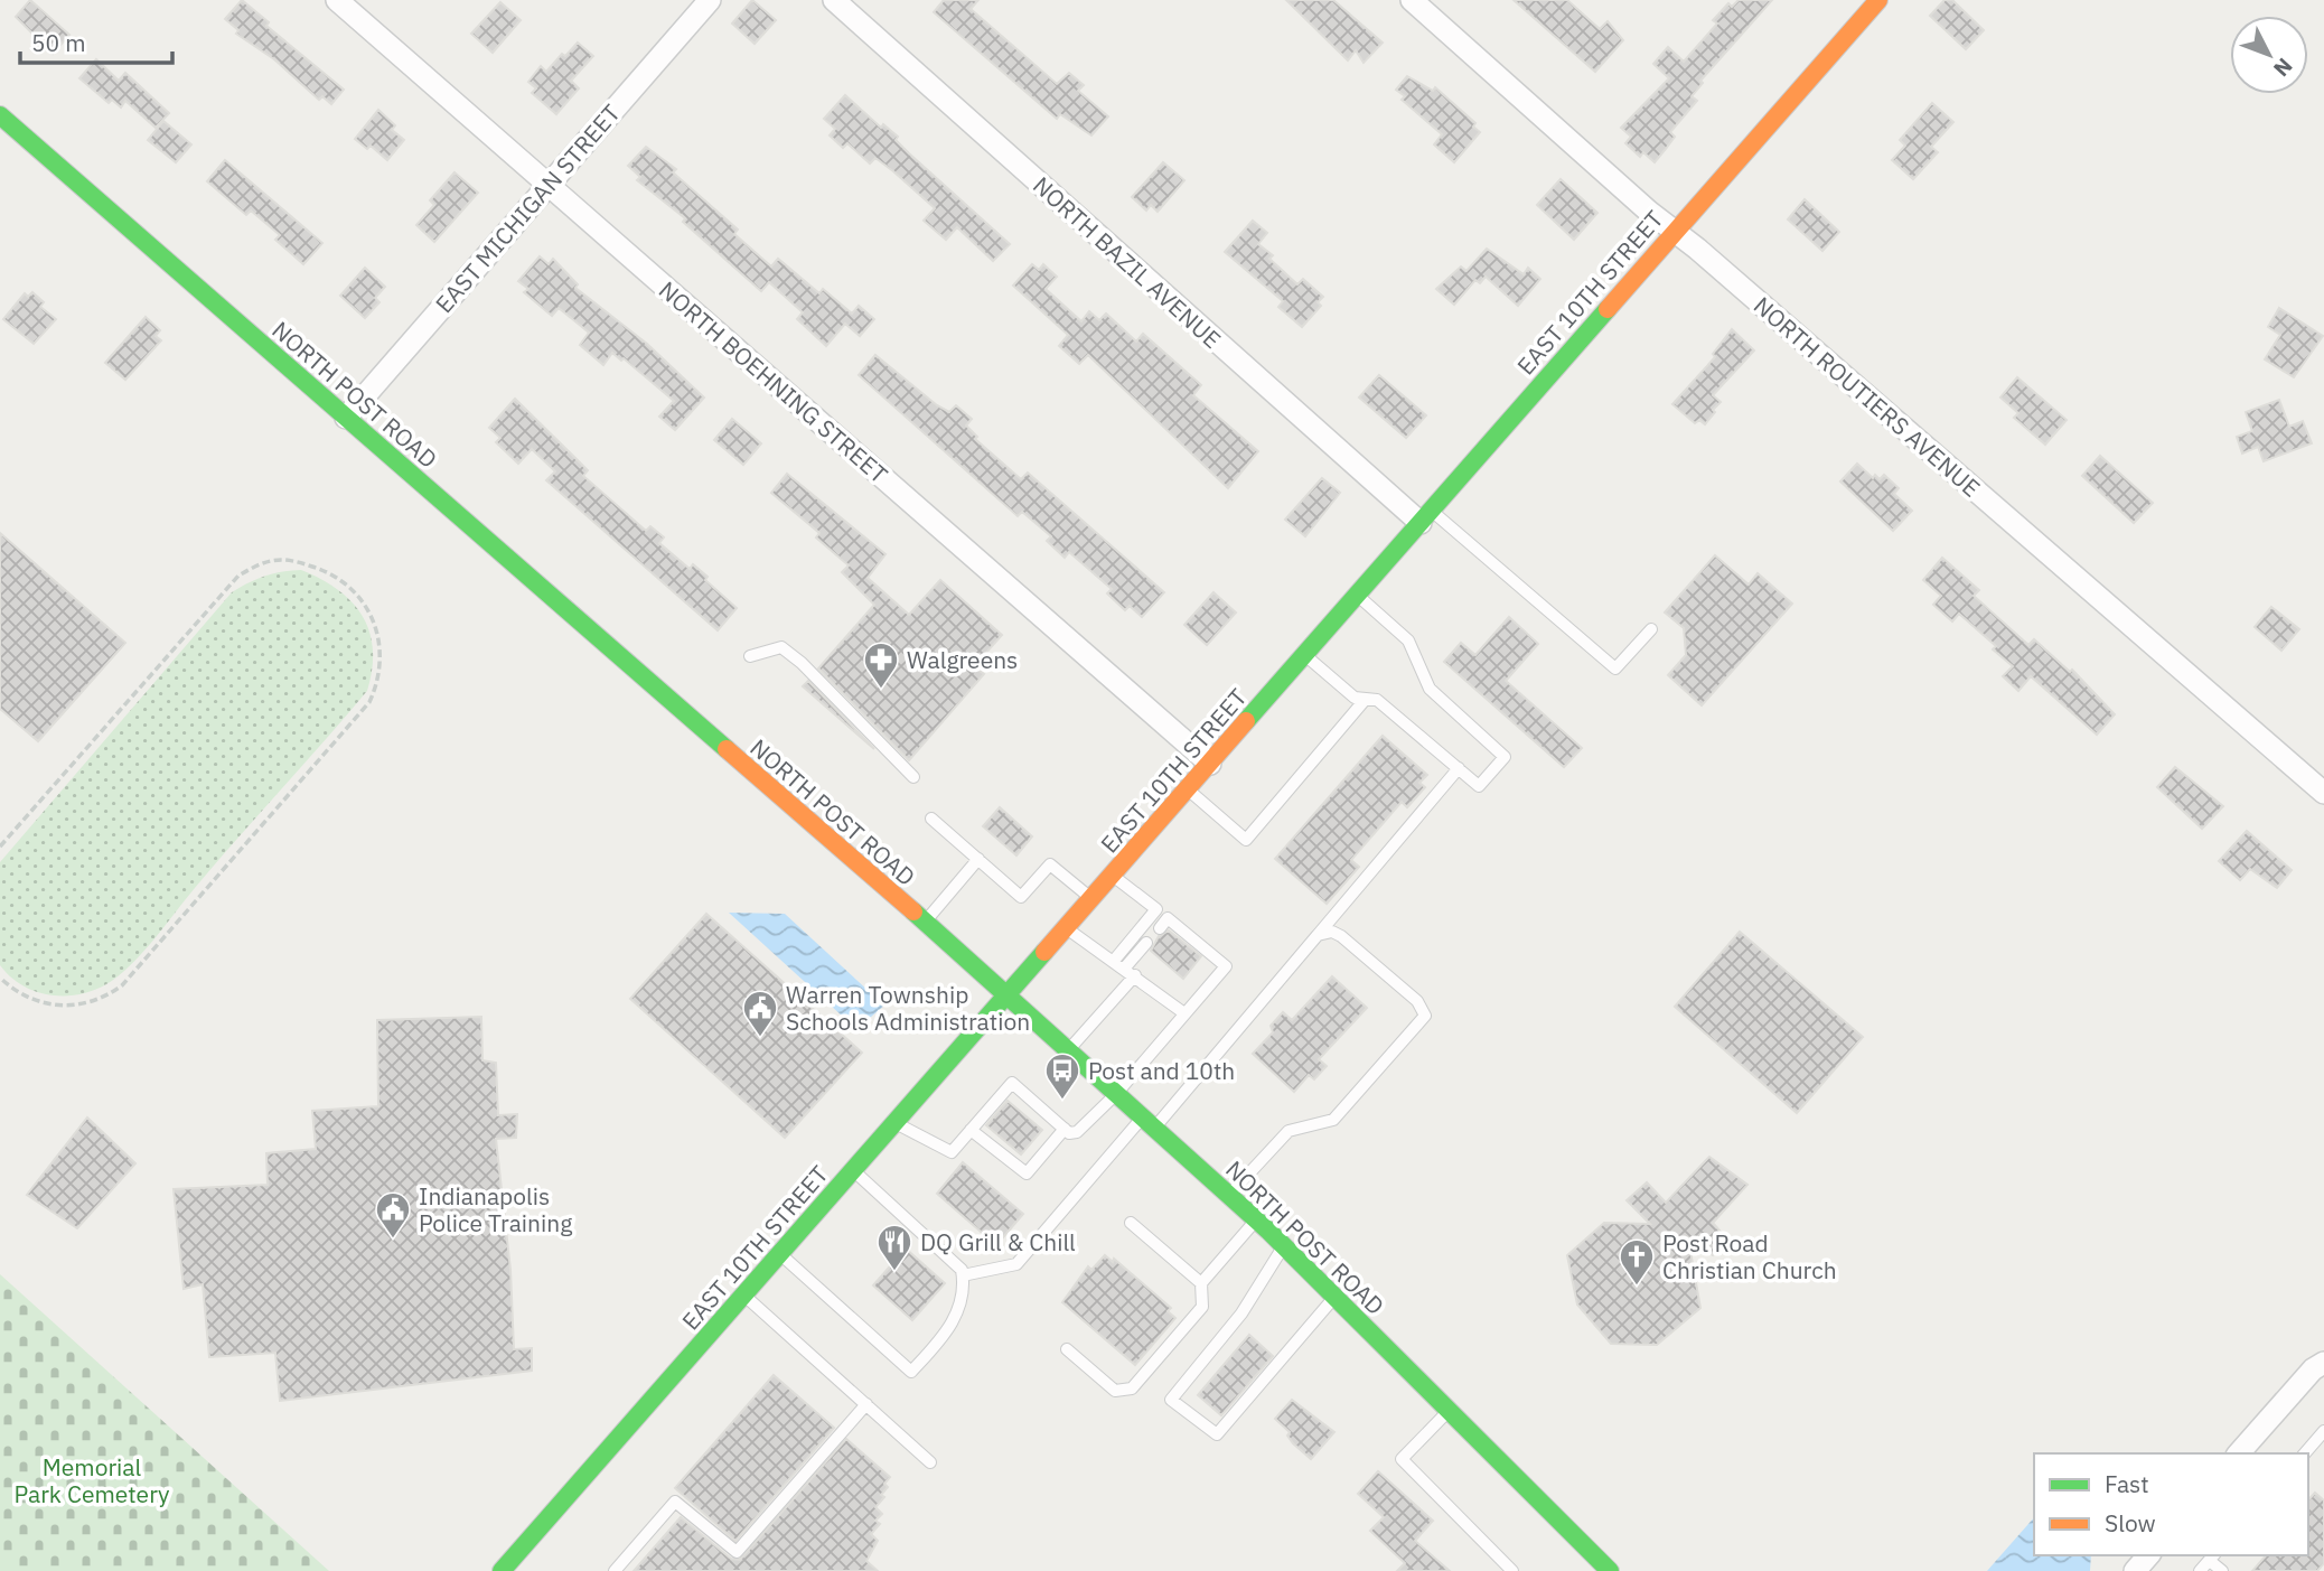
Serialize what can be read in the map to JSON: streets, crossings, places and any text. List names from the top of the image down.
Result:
{
  "streets": {
    "main road": ["EAST 10TH STREET", "NORTH POST ROAD"],
    "street": [
      "EAST MICHIGAN STREET",
      "NORTH BAZIL AVENUE",
      "NORTH BOEHNING STREET",
      "NORTH ROUTIERS AVENUE"
    ]
  },
  "crossings": [
    ["EAST MICHIGAN STREET", "NORTH BOEHNING STREET"],
    ["EAST MICHIGAN STREET", "NORTH POST ROAD"],
    ["NORTH BAZIL AVENUE", "EAST 10TH STREET"],
    ["EAST 10TH STREET", "NORTH BOEHNING STREET"],
    ["EAST 10TH STREET", "NORTH POST ROAD"],
    ["EAST 10TH STREET", "NORTH ROUTIERS AVENUE"]
  ],
  "parks": ["Memorial Park Cemetery"],
  "places": {
    "pharmacy": ["Walgreens"],
    "public building": ["Warren Township Schools Administration", "Indianapolis Police Training"],
    "bus stop": ["Post and 10th"],
    "restaurant": ["DQ Grill & Chill"],
    "church": ["Post Road Christian Church"]
  },
  "legend": ["Fast", "Slow"],
  "scale_bar": "50 m",
  "north": "bottom right"
}
